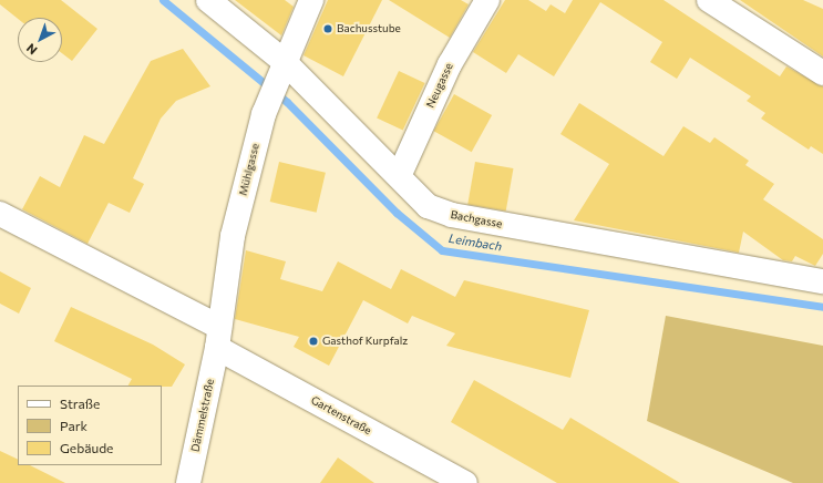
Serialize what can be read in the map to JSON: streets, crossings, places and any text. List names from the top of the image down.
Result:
{
  "streets": {
    "street": [
      "Neugasse",
      "Mühlgasse",
      "Bachgasse",
      "Dämmelstraße",
      "Gartenstraße"
    ]
  },
  "crossings": [
    ["Neugasse", "Bachgasse"],
    ["Mühlgasse", "Bachgasse"],
    ["Mühlgasse", "Dämmelstraße"],
    ["Mühlgasse", "Gartenstraße"],
    ["Dämmelstraße", "Gartenstraße"]
  ],
  "water": ["Leimbach"],
  "places": ["Bachusstube", "Gasthof Kurpfalz"],
  "legend": ["Straße", "Park", "Gebäude"],
  "north": "bottom left"
}
